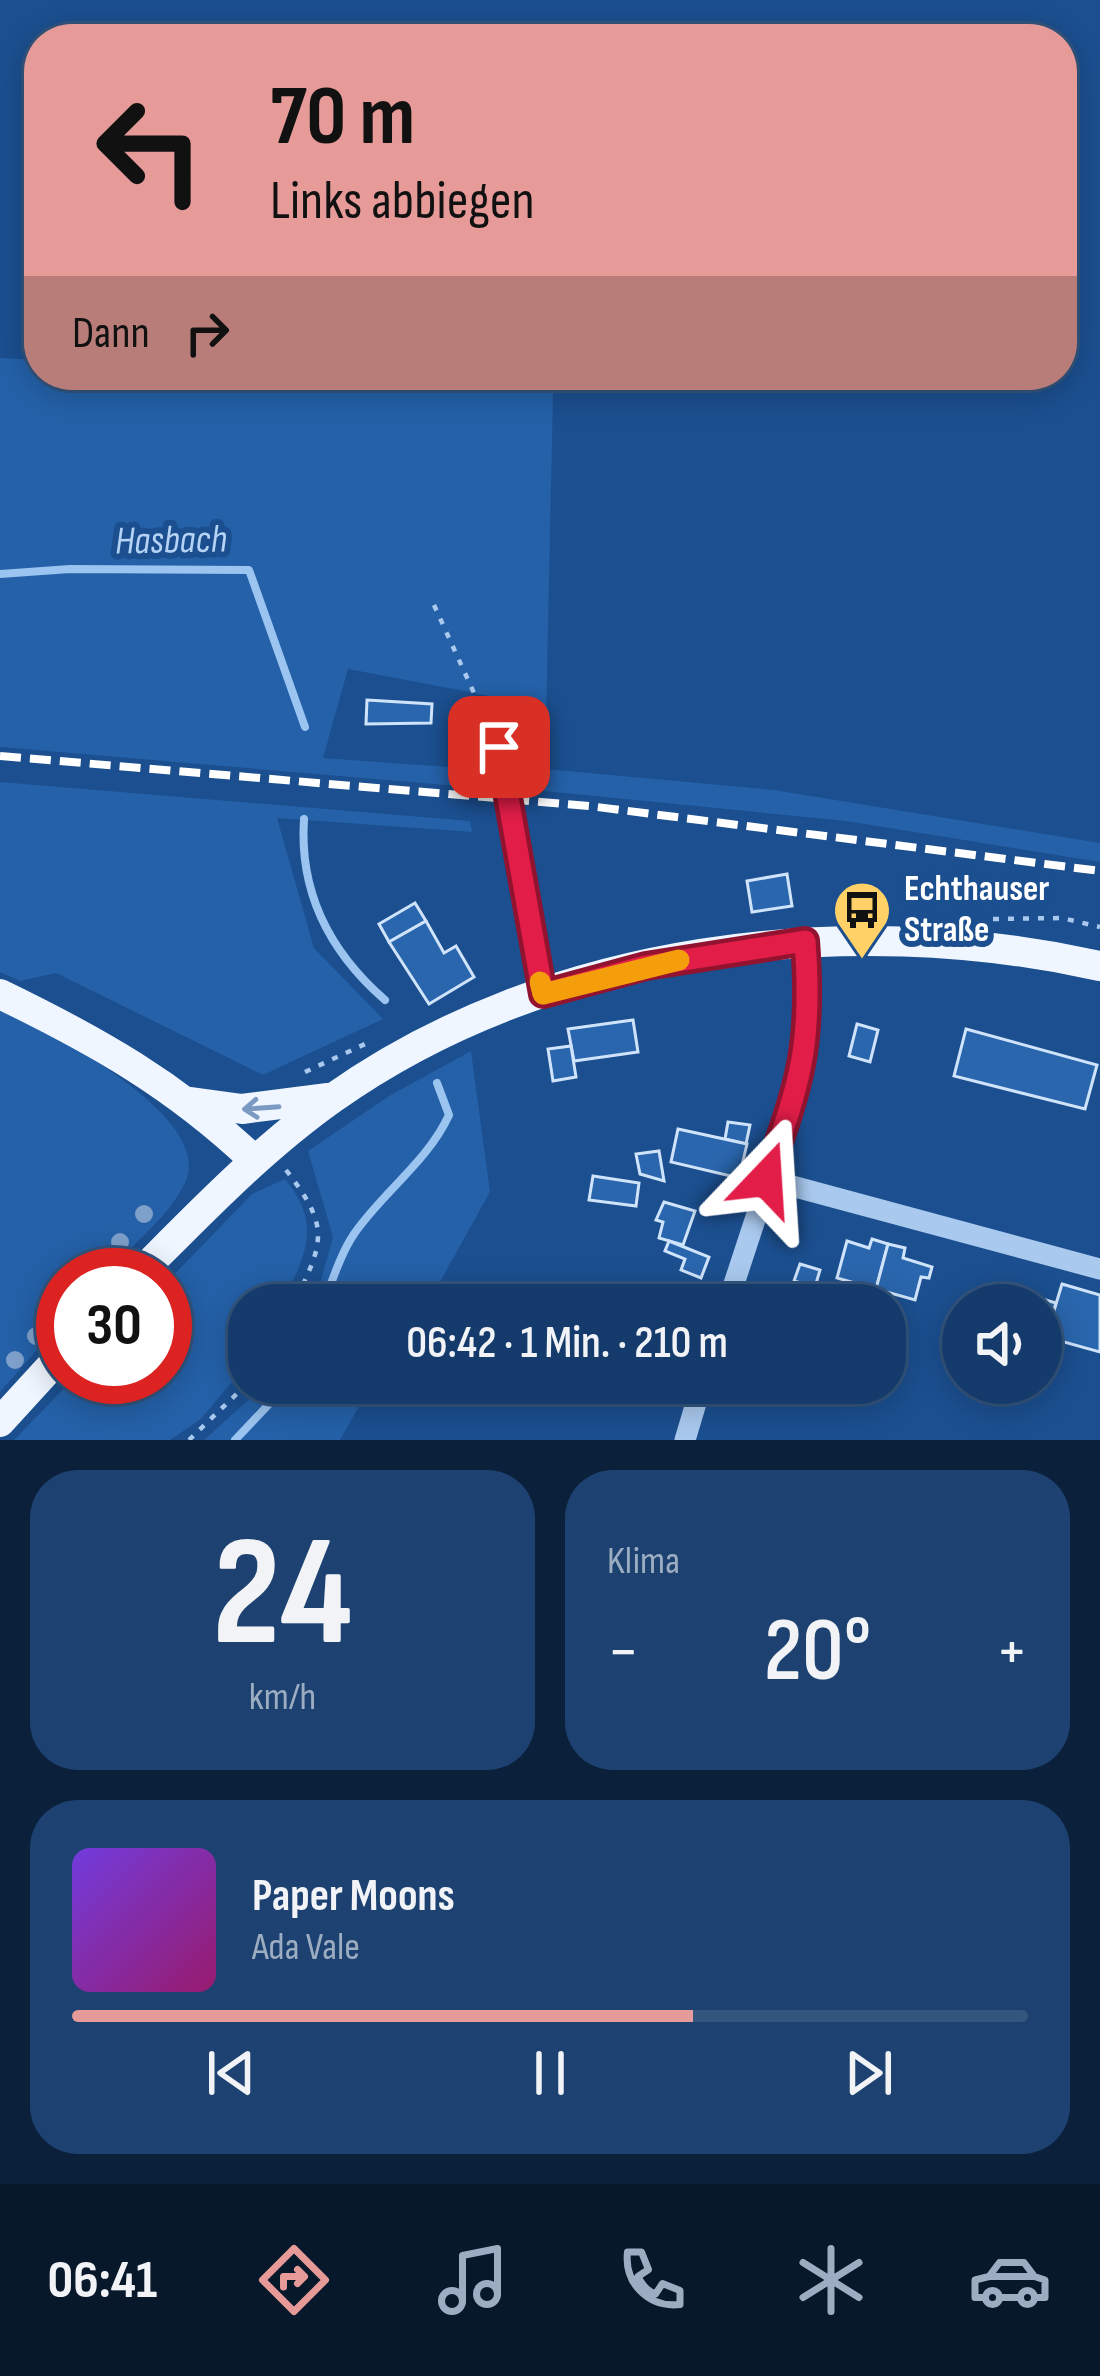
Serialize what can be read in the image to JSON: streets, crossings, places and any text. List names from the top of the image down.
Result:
{
  "water": ["Hasbach"],
  "places": {
    "bus stop": ["Echthauser Straße"]
  },
  "page": {
    "turn": ["70 m", "Links abbiegen"],
    "then": "Dann",
    "limit": "30",
    "trip": "06:42 · 1 Min. · 210 m",
    "tile": [
      ["24", "km/h"],
      "Klima"
    ],
    "heat": ["−", "20°", "+"],
    "song": ["Paper Moons", "Ada Vale"],
    "tabs": "06:41"
  }
}
